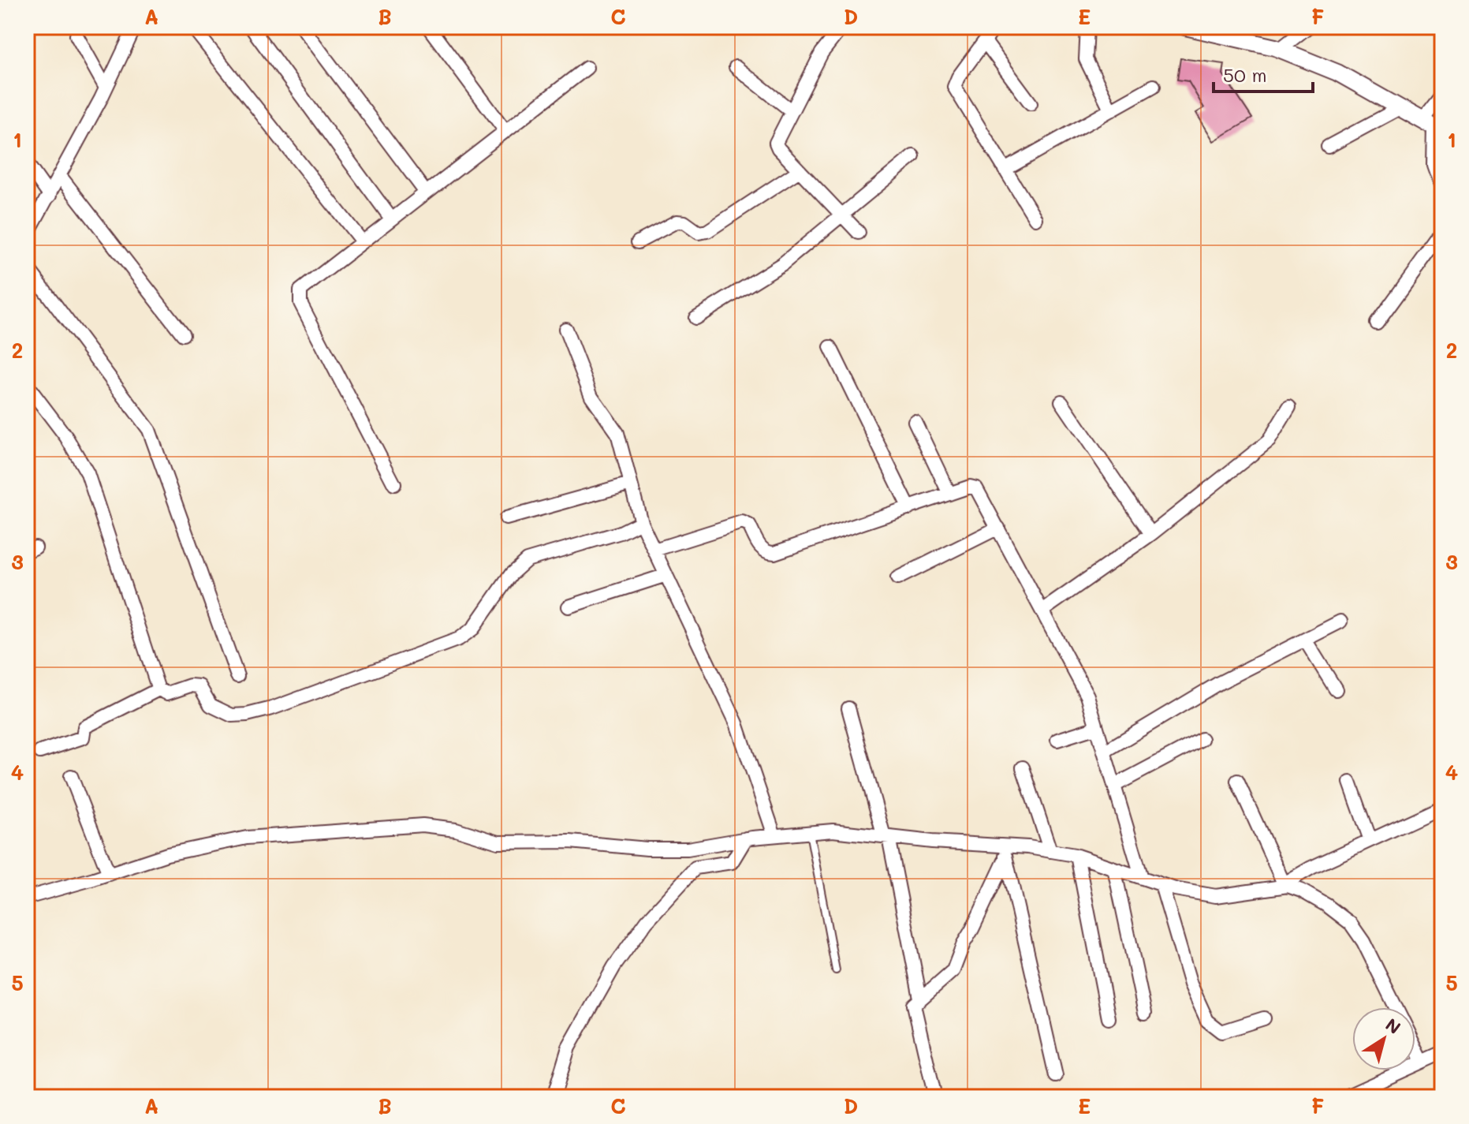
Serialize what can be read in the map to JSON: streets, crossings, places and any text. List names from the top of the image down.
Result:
{
  "scale_bar": "50 m",
  "north": "top right",
  "grid": {
    "columns": [
      "A",
      "B",
      "C",
      "D",
      "E",
      "F"
    ],
    "rows": [
      "1",
      "2",
      "3",
      "4",
      "5"
    ]
  }
}
